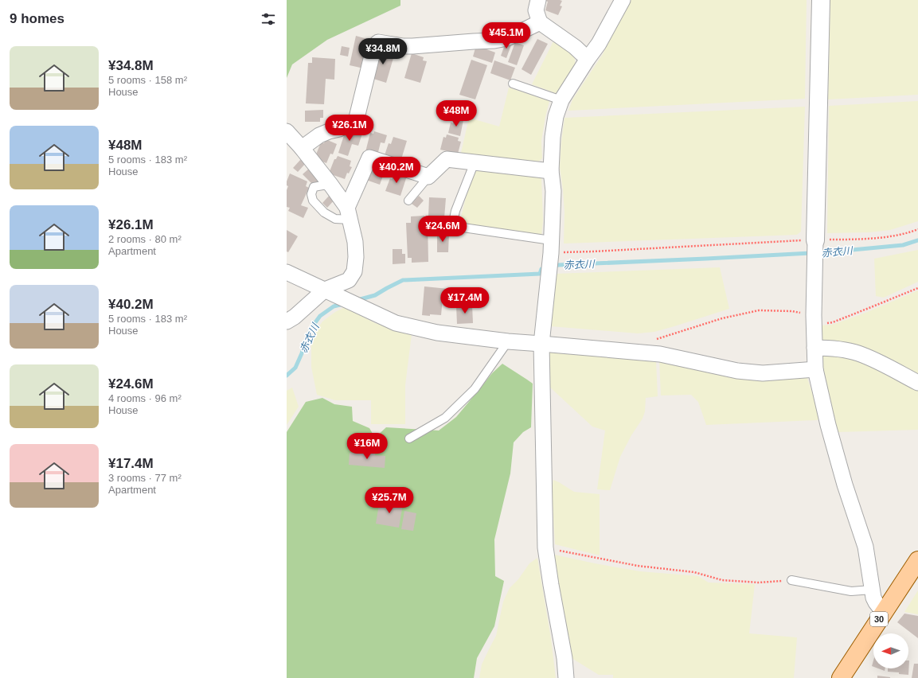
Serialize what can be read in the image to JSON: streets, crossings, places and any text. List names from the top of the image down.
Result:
{
  "streets": {
    "main road": ["30"]
  },
  "water": ["赤衣川"],
  "north": "left",
  "page": {
    "heading": "9 homes",
    "price": [
      "¥45.1M",
      "¥34.8M",
      "¥48M",
      "¥26.1M",
      "¥40.2M",
      "¥24.6M",
      "¥17.4M",
      "¥16M",
      "¥25.7M"
    ],
    "list": [
      {
        "name": "¥34.8M",
        "note": "5 rooms · 158 m² · House"
      },
      {
        "name": "¥48M",
        "note": "5 rooms · 183 m² · House"
      },
      {
        "name": "¥26.1M",
        "note": "2 rooms · 80 m² · Apartment"
      },
      {
        "name": "¥40.2M",
        "note": "5 rooms · 183 m² · House"
      },
      {
        "name": "¥24.6M",
        "note": "4 rooms · 96 m² · House"
      },
      {
        "name": "¥17.4M",
        "note": "3 rooms · 77 m² · Apartment"
      }
    ]
  }
}
